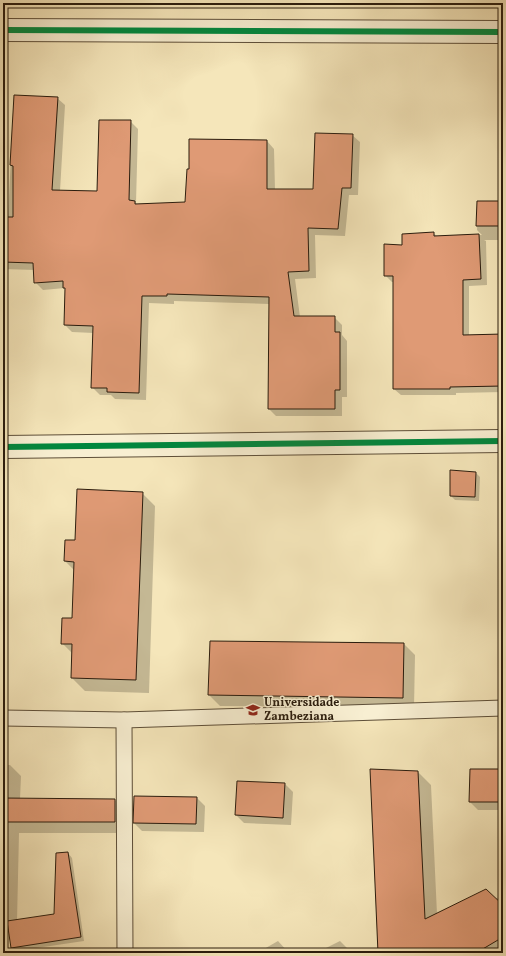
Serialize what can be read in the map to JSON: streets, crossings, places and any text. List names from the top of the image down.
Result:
{
  "places": {
    "school or university": ["Universidade Zambeziana"]
  }
}
